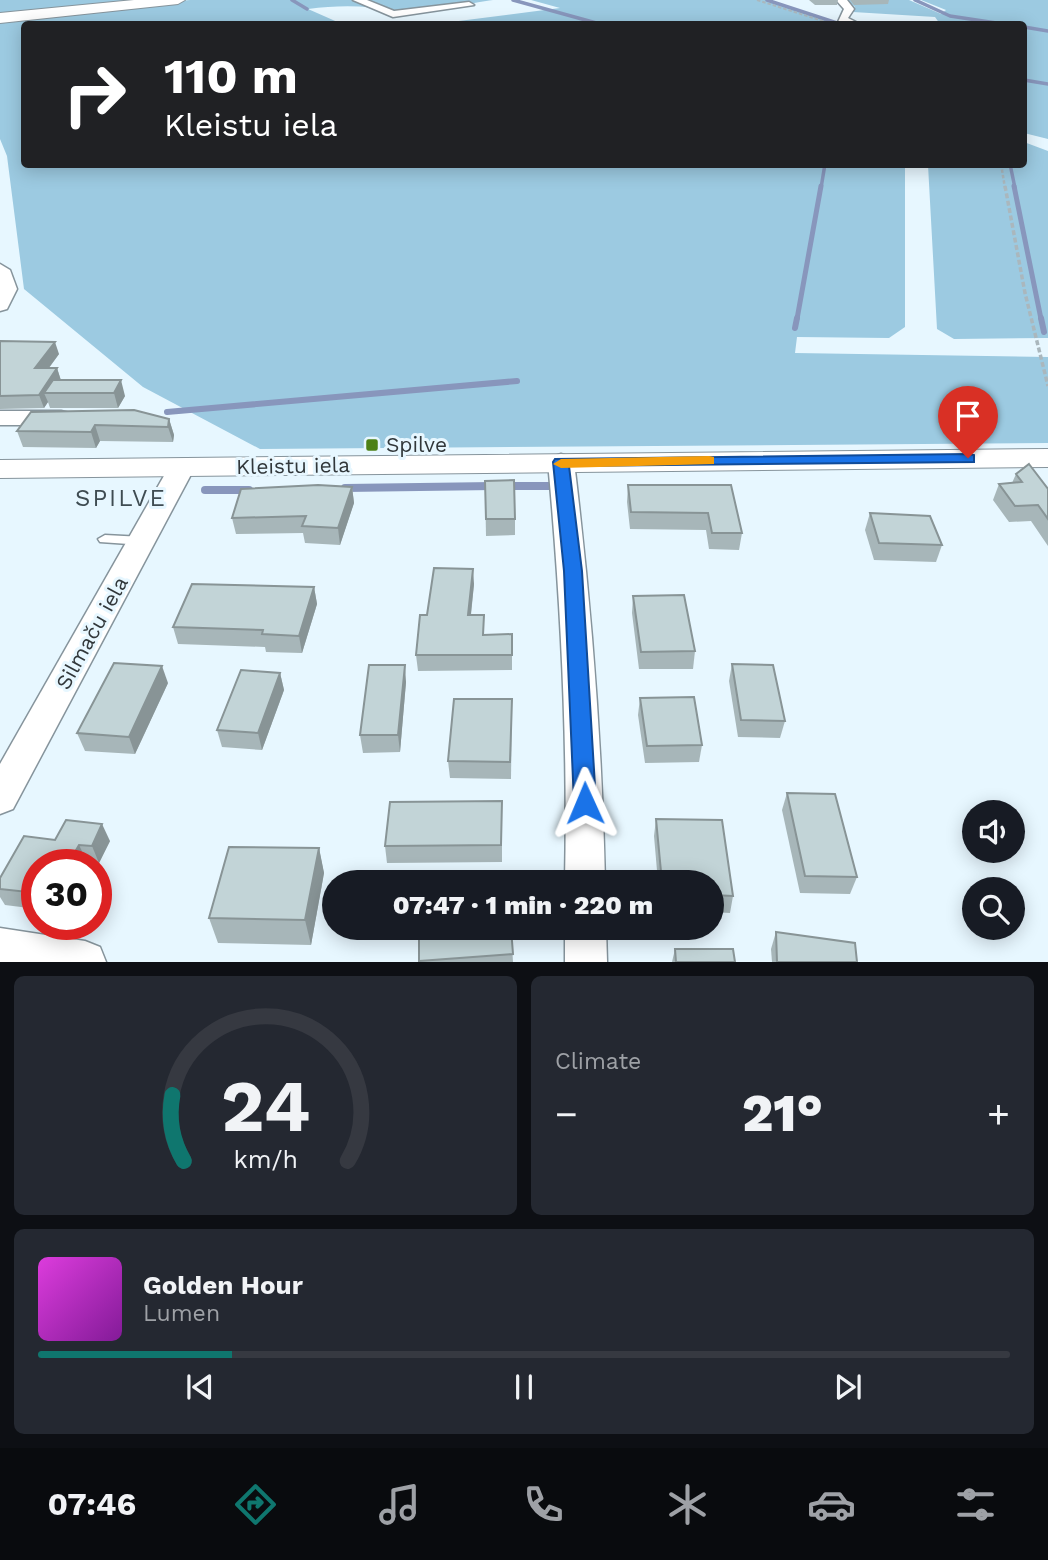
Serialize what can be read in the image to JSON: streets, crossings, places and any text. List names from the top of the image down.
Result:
{
  "streets": {
    "street": ["Kleistu iela", "Silmaču iela"]
  },
  "crossings": [
    ["Kleistu iela", "Silmaču iela"]
  ],
  "districts": ["SPILVE"],
  "places": {
    "transit": ["Spilve"]
  },
  "page": {
    "turn": ["110 m", "Kleistu iela"],
    "limit": "30",
    "trip": "07:47 · 1 min · 220 m",
    "tile": "Climate",
    "heat": ["−", "21°", "+"],
    "song": ["Golden Hour", "Lumen"],
    "tabs": "07:46",
    "gauge": ["24", "km/h"]
  }
}
